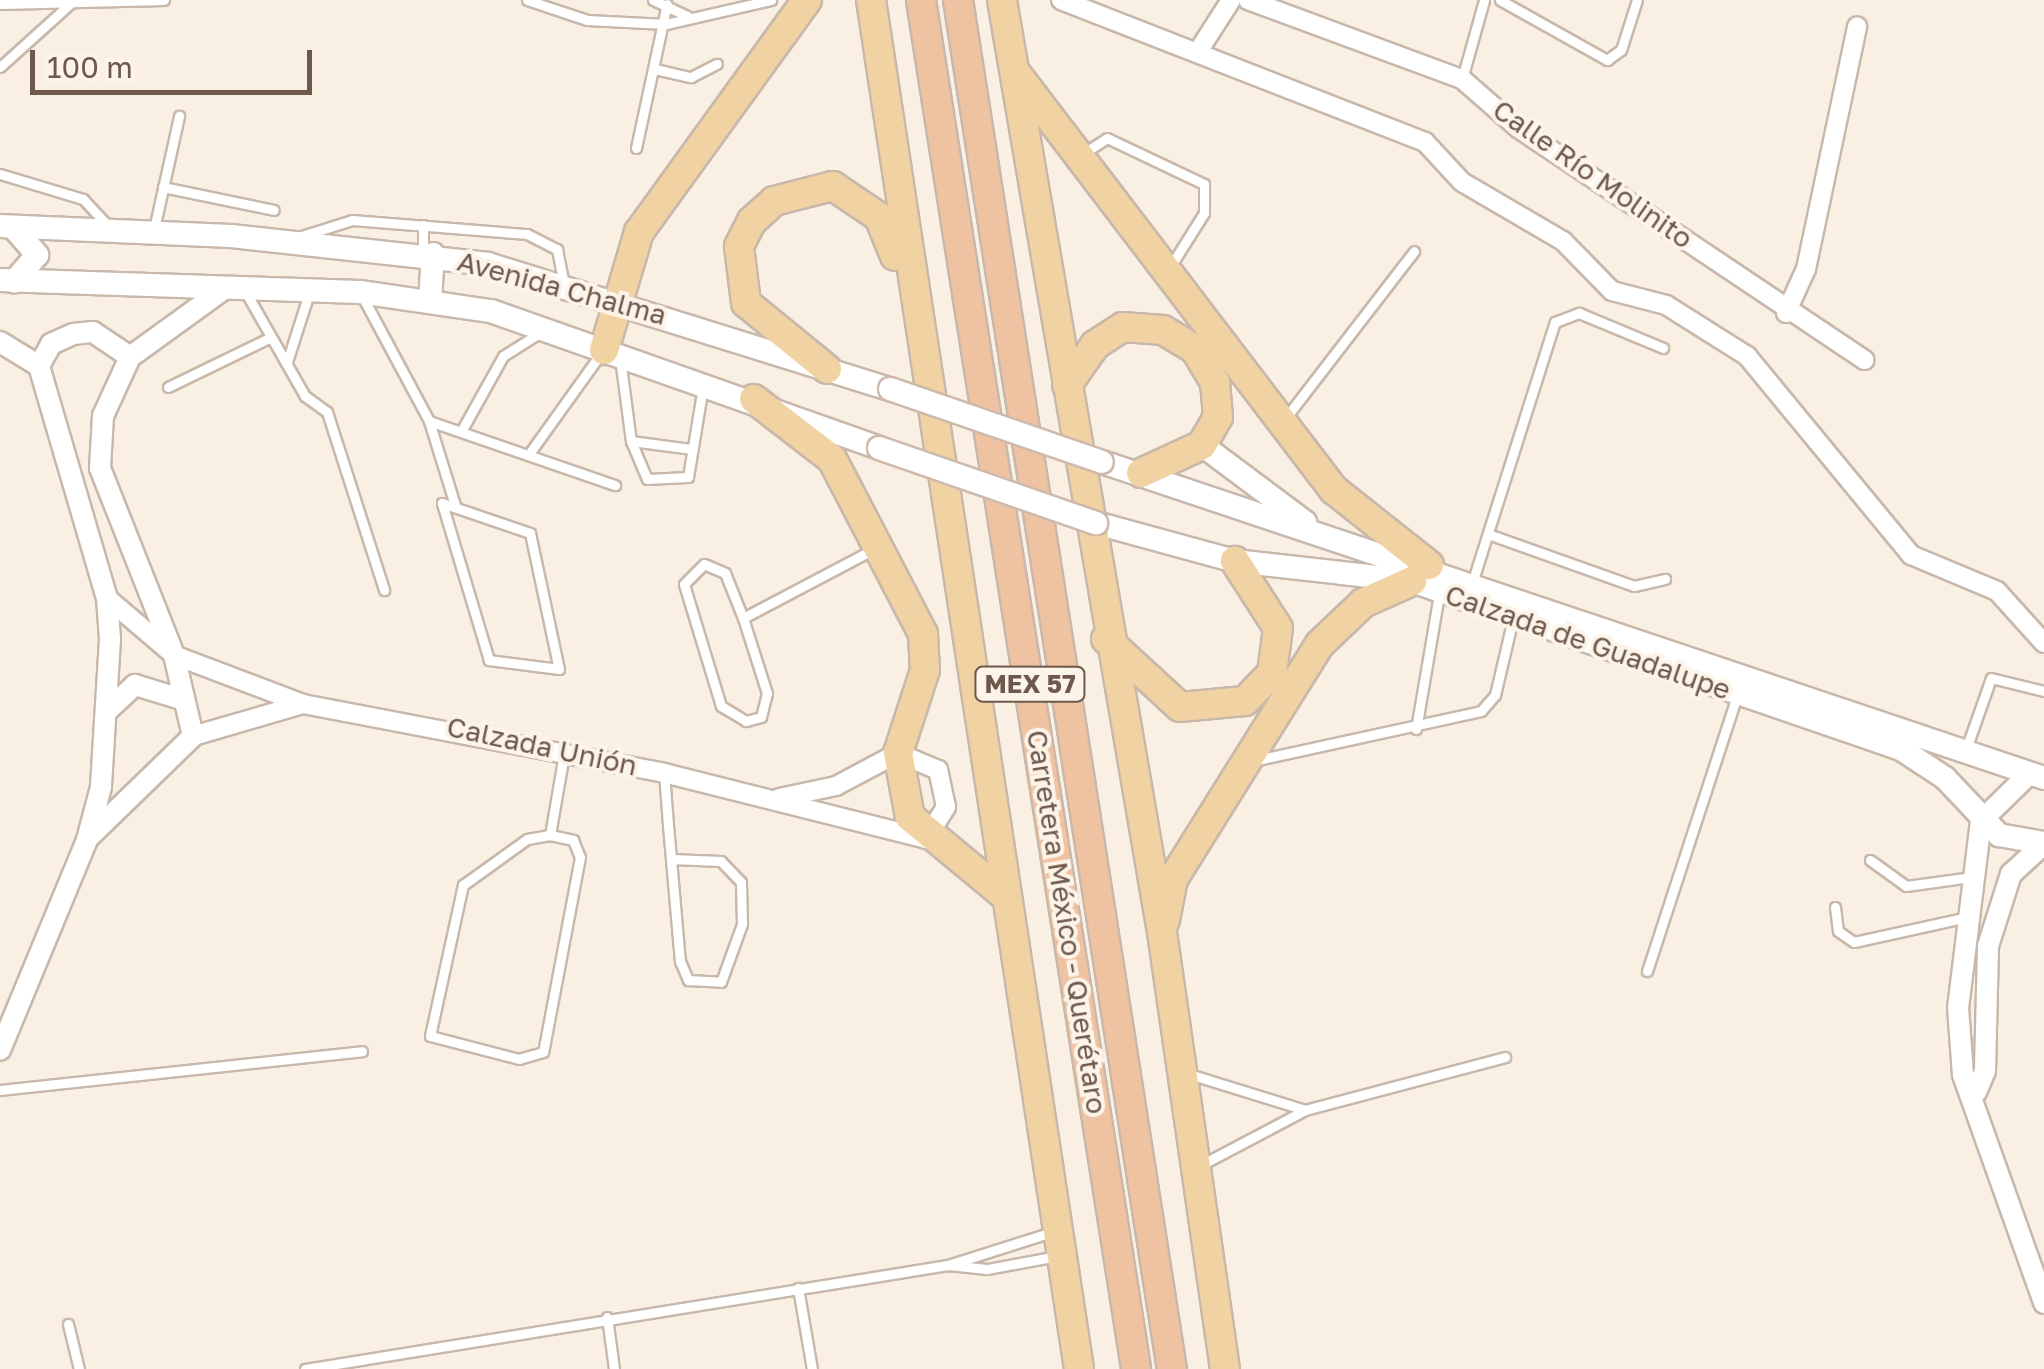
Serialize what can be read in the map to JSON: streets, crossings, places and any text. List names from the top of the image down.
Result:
{
  "streets": {
    "highway": ["MEX 57", "Carretera México - Querétaro"],
    "main road": ["Avenida Chalma", "Calzada de Guadalupe"],
    "street": ["Calle Río Molinito", "Calzada Unión"]
  },
  "crossings": [
    ["Avenida Chalma", "Calzada de Guadalupe"]
  ],
  "scale_bar": "100 m"
}
